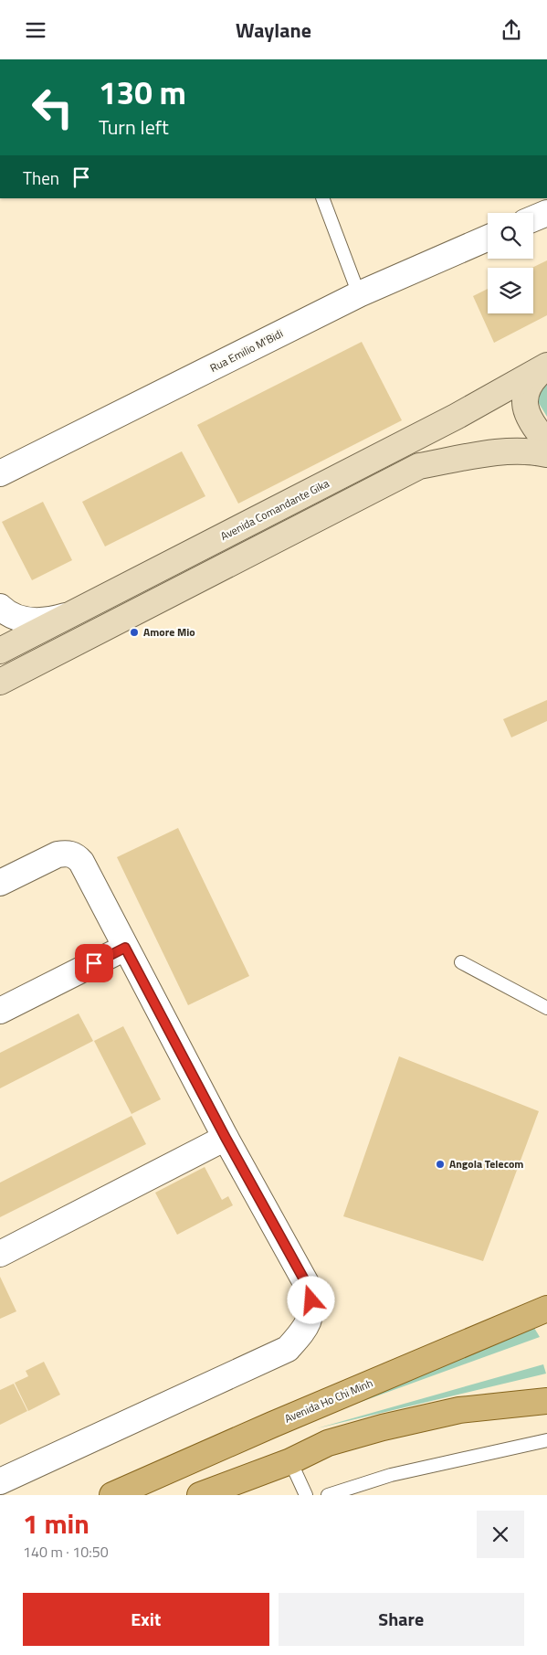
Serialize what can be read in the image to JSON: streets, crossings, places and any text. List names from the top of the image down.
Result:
{
  "streets": {
    "main road": ["Avenida Ho Chi Minh"],
    "street": ["Rua Emilio M'Bidi", "Avenida Comandante Gika"]
  },
  "places": ["Amore Mio", "Angola Telecom"],
  "page": {
    "header": "Waylane",
    "turn": ["130 m", "Turn left"],
    "then": "Then",
    "heading": ["1 min", "140 m · 10:50"],
    "buttons": ["Exit", "Share"]
  }
}
